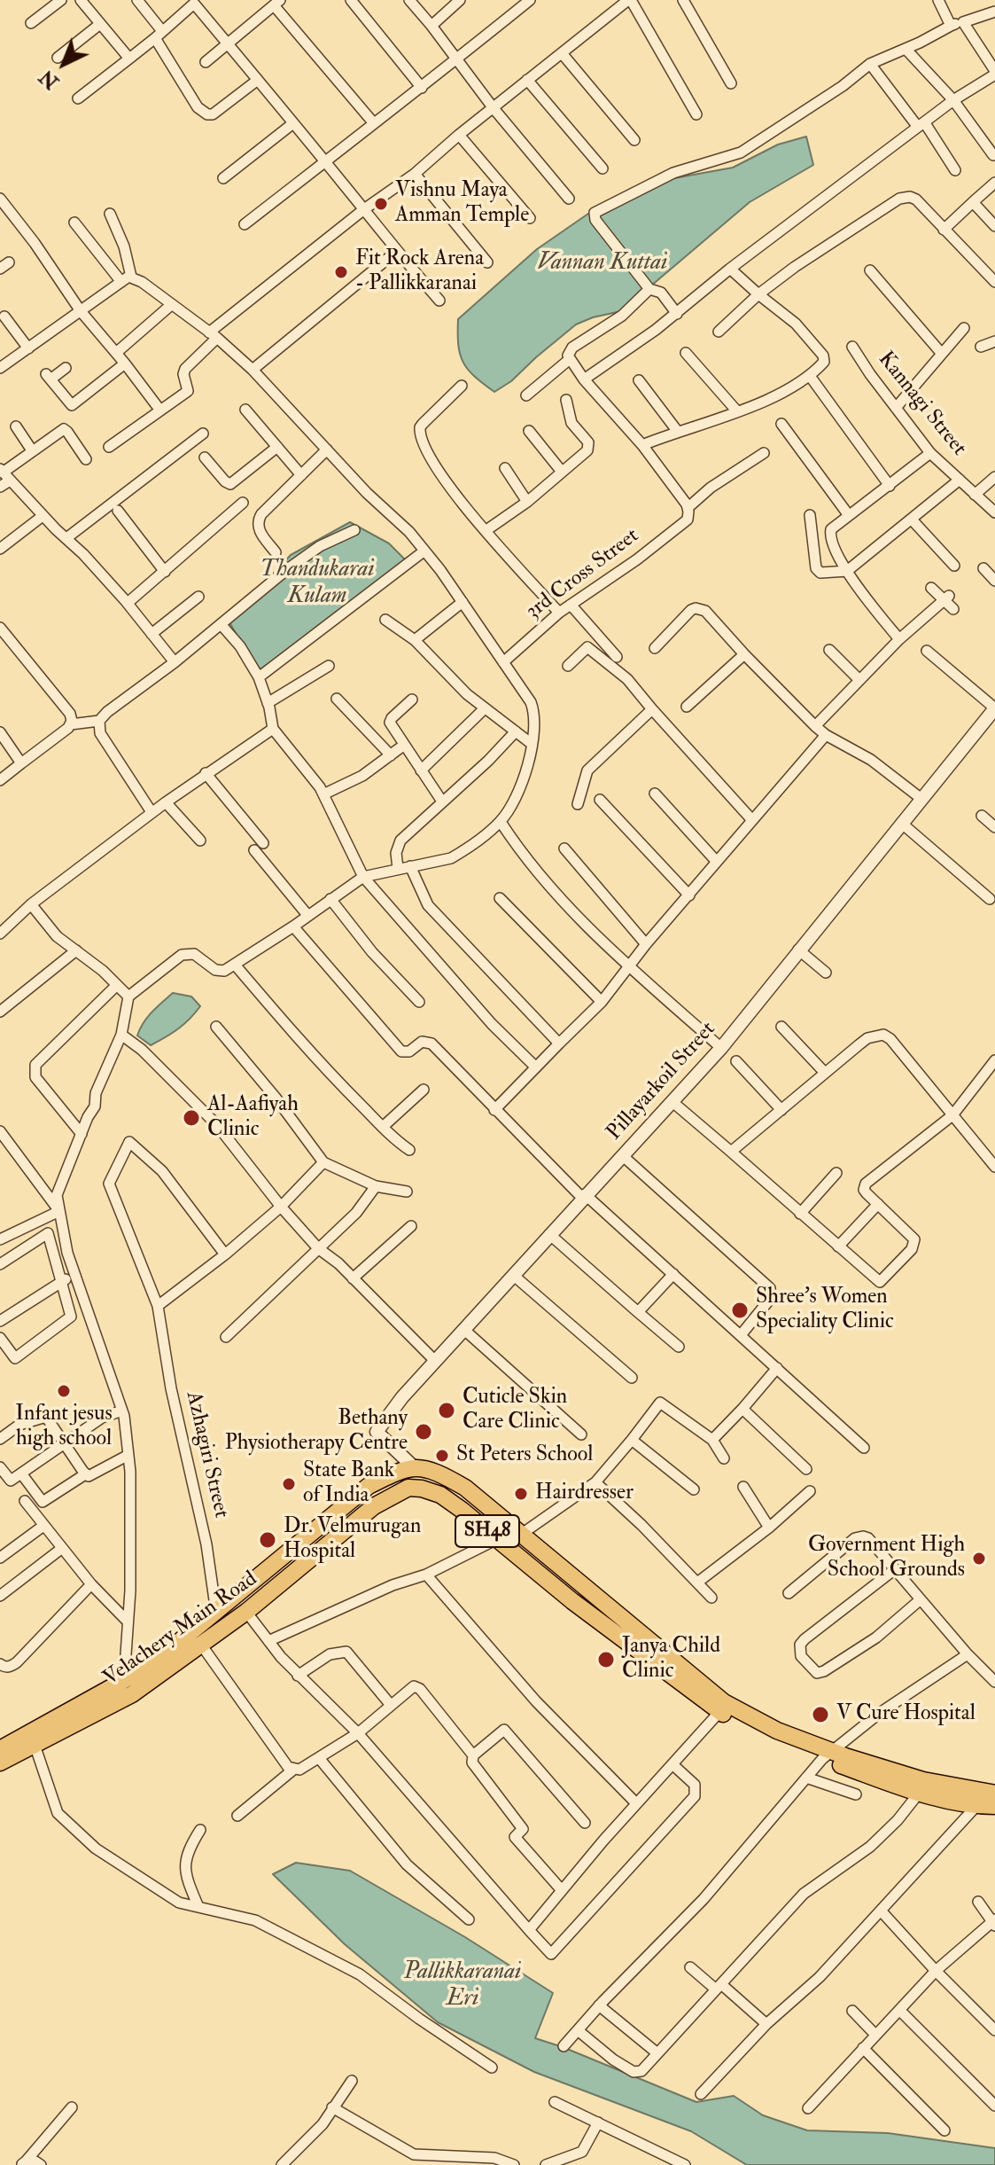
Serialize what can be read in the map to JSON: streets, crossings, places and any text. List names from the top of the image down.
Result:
{
  "streets": {
    "main road": ["SH48", "Velachery Main Road"],
    "street": [
      "Kannagi Street",
      "3rd Cross Street",
      "Pillayarkoil Street",
      "Azhagiri Street"
    ]
  },
  "crossings": [
    ["Pillayarkoil Street", "Velachery Main Road"],
    ["Azhagiri Street", "Velachery Main Road"]
  ],
  "water": ["Vannan Kuttai", "Thandukarai Kulam", "Pallikkaranai Eri"],
  "places": [
    "Vishnu Maya Amman Temple",
    "Fit Rock Arena - Pallikkaranai",
    "Al-Aafiyah Clinic",
    "Shree's Women Speciality Clinic",
    "Infant jesus high school",
    "Cuticle Skin Care Clinic",
    "Bethany Physiotherapy Centre",
    "St Peters School",
    "State Bank of India",
    "Hairdresser",
    "Dr. Velmurugan Hospital",
    "Government High School Grounds",
    "Janya Child Clinic",
    "V Cure Hospital"
  ],
  "north": "bottom left"
}
